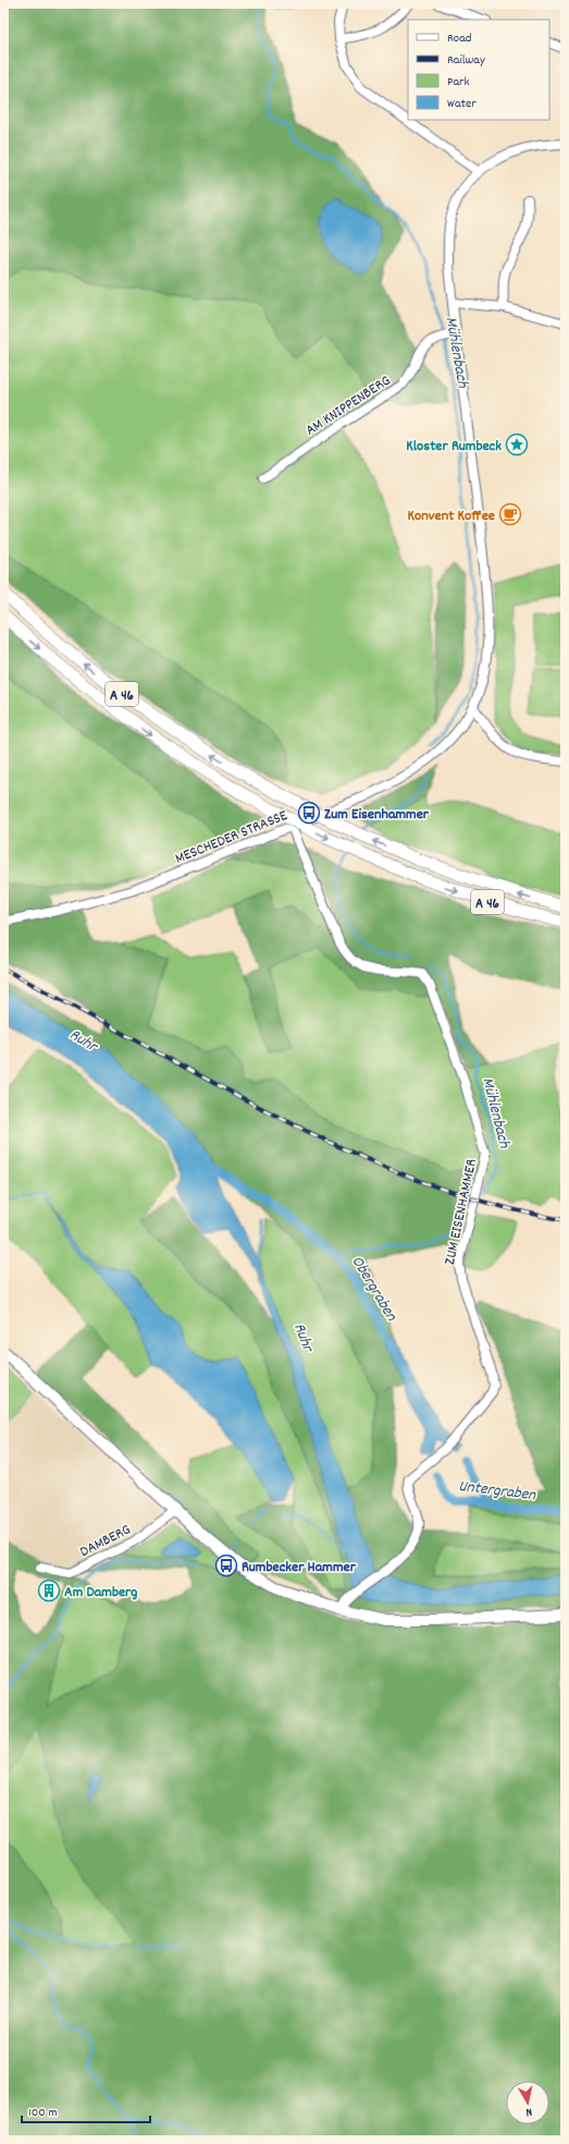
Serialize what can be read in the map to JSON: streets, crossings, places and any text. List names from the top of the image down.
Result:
{
  "streets": {
    "highway": ["A 46"],
    "street": [
      "AM KNIPPENBERG",
      "MESCHEDER STRASSE",
      "ZUM EISENHAMMER",
      "DAMBERG"
    ]
  },
  "crossings": [
    ["AM KNIPPENBERG", "MESCHEDER STRASSE"],
    ["MESCHEDER STRASSE", "ZUM EISENHAMMER"]
  ],
  "water": [
    "Mühlenbach",
    "Ruhr",
    "Obergraben",
    "Untergraben"
  ],
  "places": {
    "place": ["Kloster Rumbeck"],
    "cafe": ["Konvent Koffee"],
    "bus stop": ["Zum Eisenhammer", "Rumbecker Hammer"],
    "building": ["Am Damberg"]
  },
  "legend": [
    "Road",
    "Railway",
    "Park",
    "Water"
  ],
  "scale_bar": "100 m",
  "north": "bottom"
}
